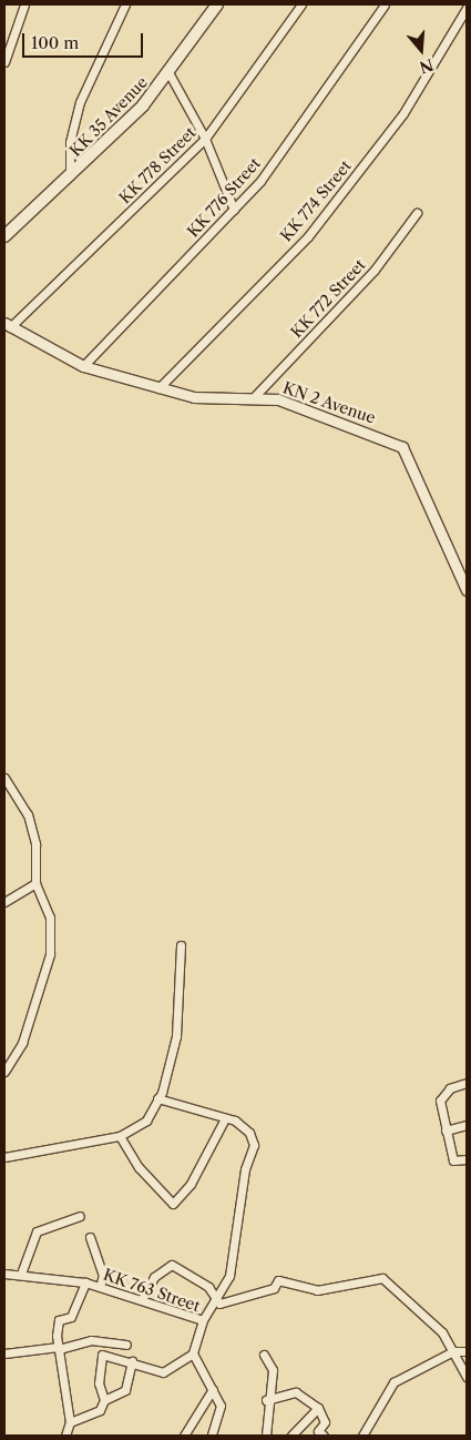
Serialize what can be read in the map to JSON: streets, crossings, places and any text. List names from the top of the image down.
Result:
{
  "streets": {
    "main road": ["KK 35 Avenue"],
    "street": [
      "KK 778 Street",
      "KK 776 Street",
      "KK 774 Street",
      "KK 772 Street",
      "KN 2 Avenue",
      "KK 763 Street"
    ]
  },
  "crossings": [
    ["KK 778 Street", "KN 2 Avenue"],
    ["KK 776 Street", "KN 2 Avenue"],
    ["KK 774 Street", "KN 2 Avenue"],
    ["KK 772 Street", "KN 2 Avenue"]
  ],
  "scale_bar": "100 m",
  "north": "bottom"
}
